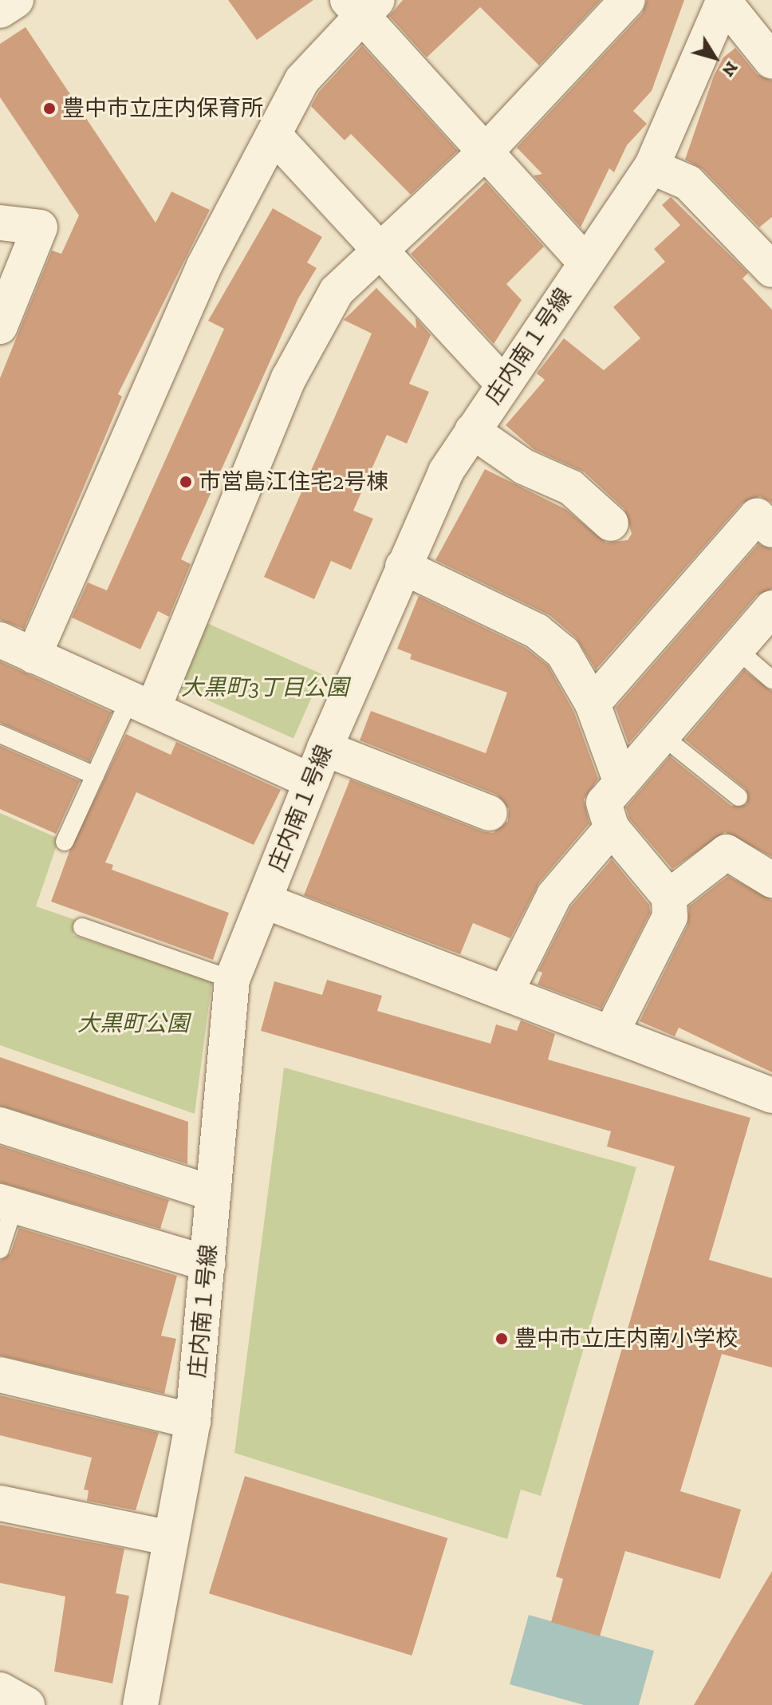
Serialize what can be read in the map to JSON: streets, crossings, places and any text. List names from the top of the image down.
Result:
{
  "streets": {
    "street": ["庄内南１号線"]
  },
  "parks": ["大黒町3丁目公園", "大黒町公園"],
  "places": ["豊中市立庄内保育所", "市営島江住宅2号棟", "豊中市立庄内南小学校"],
  "north": "bottom right"
}
